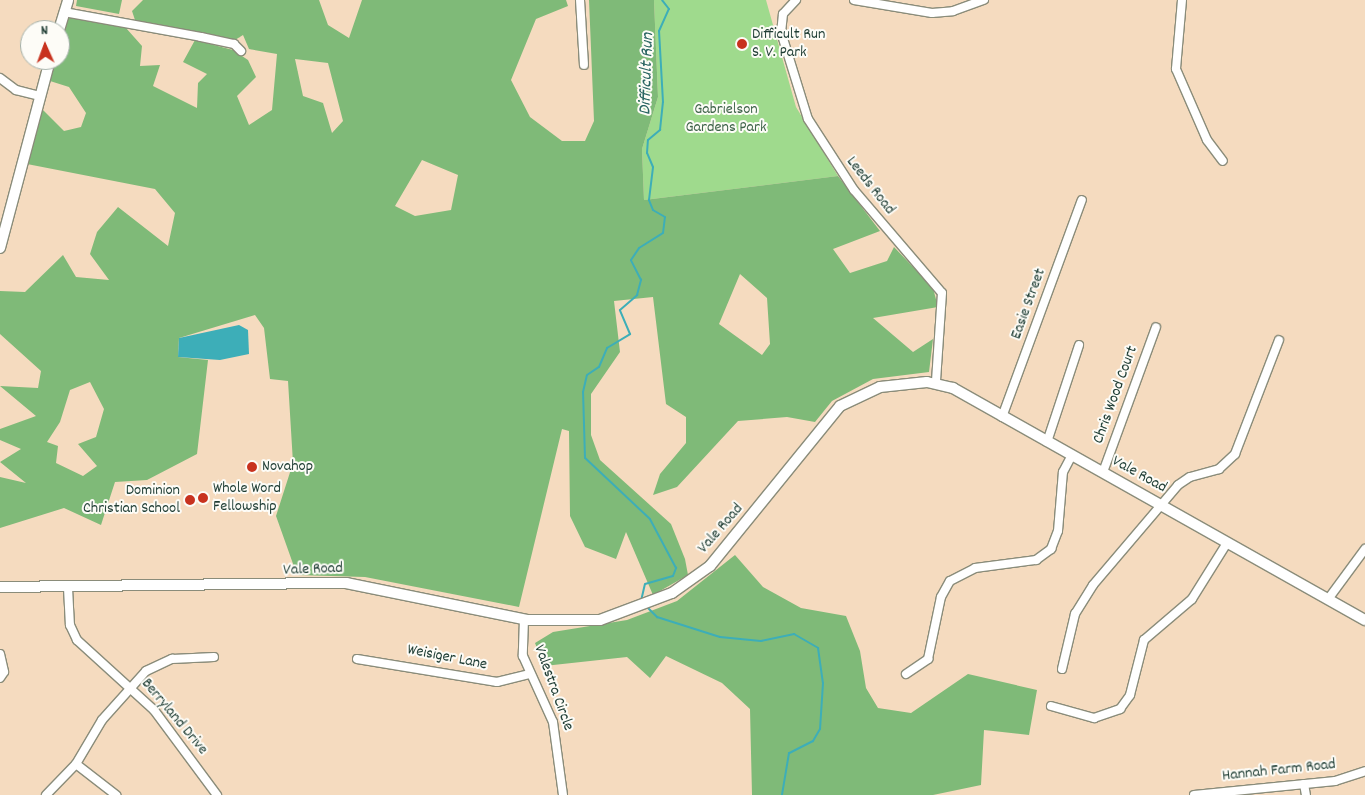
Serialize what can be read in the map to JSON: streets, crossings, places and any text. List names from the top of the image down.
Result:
{
  "streets": {
    "main road": ["Vale Road"],
    "street": [
      "Leeds Road",
      "Easie Street",
      "Chris Wood Court",
      "Weisiger Lane",
      "Valestra Circle",
      "Berryland Drive",
      "Hannah Farm Road"
    ]
  },
  "crossings": [
    ["Leeds Road", "Vale Road"],
    ["Easie Street", "Vale Road"],
    ["Chris Wood Court", "Vale Road"],
    ["Vale Road", "Valestra Circle"],
    ["Vale Road", "Berryland Drive"],
    ["Weisiger Lane", "Valestra Circle"]
  ],
  "water": ["Difficult Run"],
  "parks": ["Gabrielson Gardens Park"],
  "places": [
    "Difficult Run S. V. Park",
    "Novahop",
    "Whole Word Fellowship",
    "Dominion Christian School"
  ],
  "north": "top"
}
